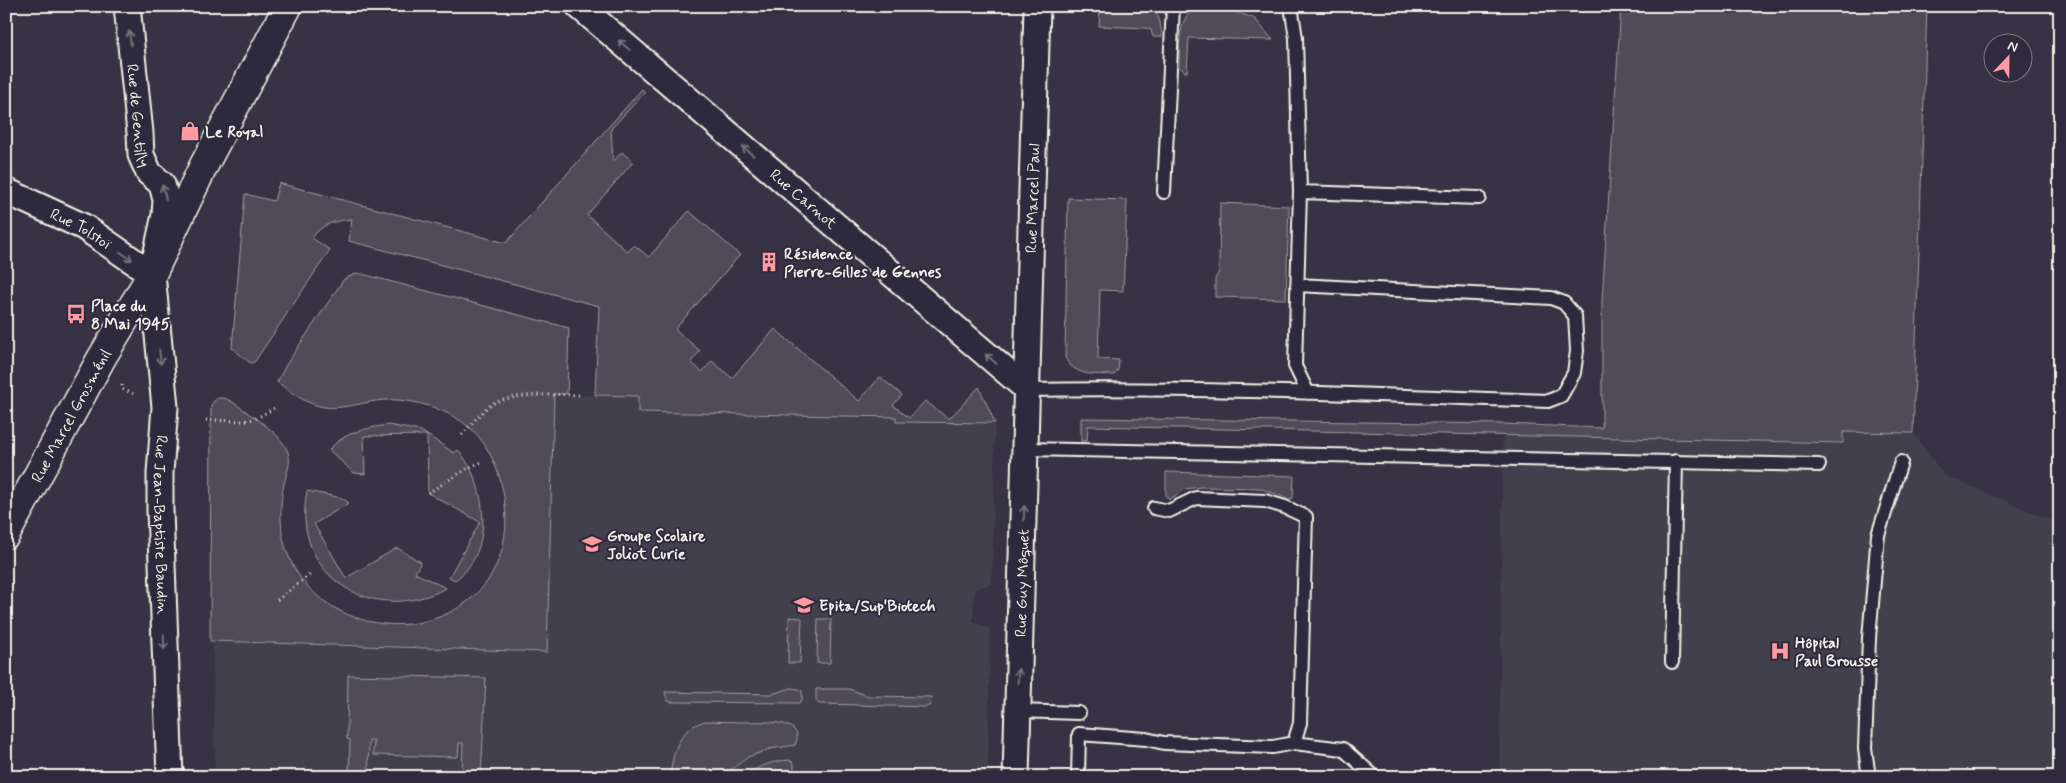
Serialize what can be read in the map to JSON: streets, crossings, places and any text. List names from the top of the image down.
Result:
{
  "streets": {
    "street": [
      "Rue de Gentilly",
      "Rue Carnot",
      "Rue Marcel Paul",
      "Rue Tolstoï",
      "Rue Marcel Grosménil",
      "Rue Jean-Baptiste Baudin",
      "Rue Guy Môquet"
    ]
  },
  "crossings": [
    ["Rue de Gentilly", "Rue Tolstoï"],
    ["Rue de Gentilly", "Rue Marcel Grosménil"],
    ["Rue de Gentilly", "Rue Jean-Baptiste Baudin"],
    ["Rue Carnot", "Rue Marcel Paul"],
    ["Rue Carnot", "Rue Guy Môquet"],
    ["Rue Marcel Paul", "Rue Guy Môquet"],
    ["Rue Tolstoï", "Rue Marcel Grosménil"],
    ["Rue Tolstoï", "Rue Jean-Baptiste Baudin"],
    ["Rue Marcel Grosménil", "Rue Jean-Baptiste Baudin"]
  ],
  "one_way": [
    "Rue de Gentilly",
    "Rue Carnot",
    "Rue Tolstoï",
    "Rue Jean-Baptiste Baudin",
    "Rue Guy Môquet"
  ],
  "places": {
    "shop": ["Le Royal"],
    "building": ["Résidence Pierre-Gilles de Gennes"],
    "bus stop": ["Place du 8 Mai 1945"],
    "school or university": ["Groupe Scolaire Joliot Curie", "Epita/Sup'Biotech"],
    "hospital": ["Hôpital Paul Brousse"]
  },
  "north": "top"
}
